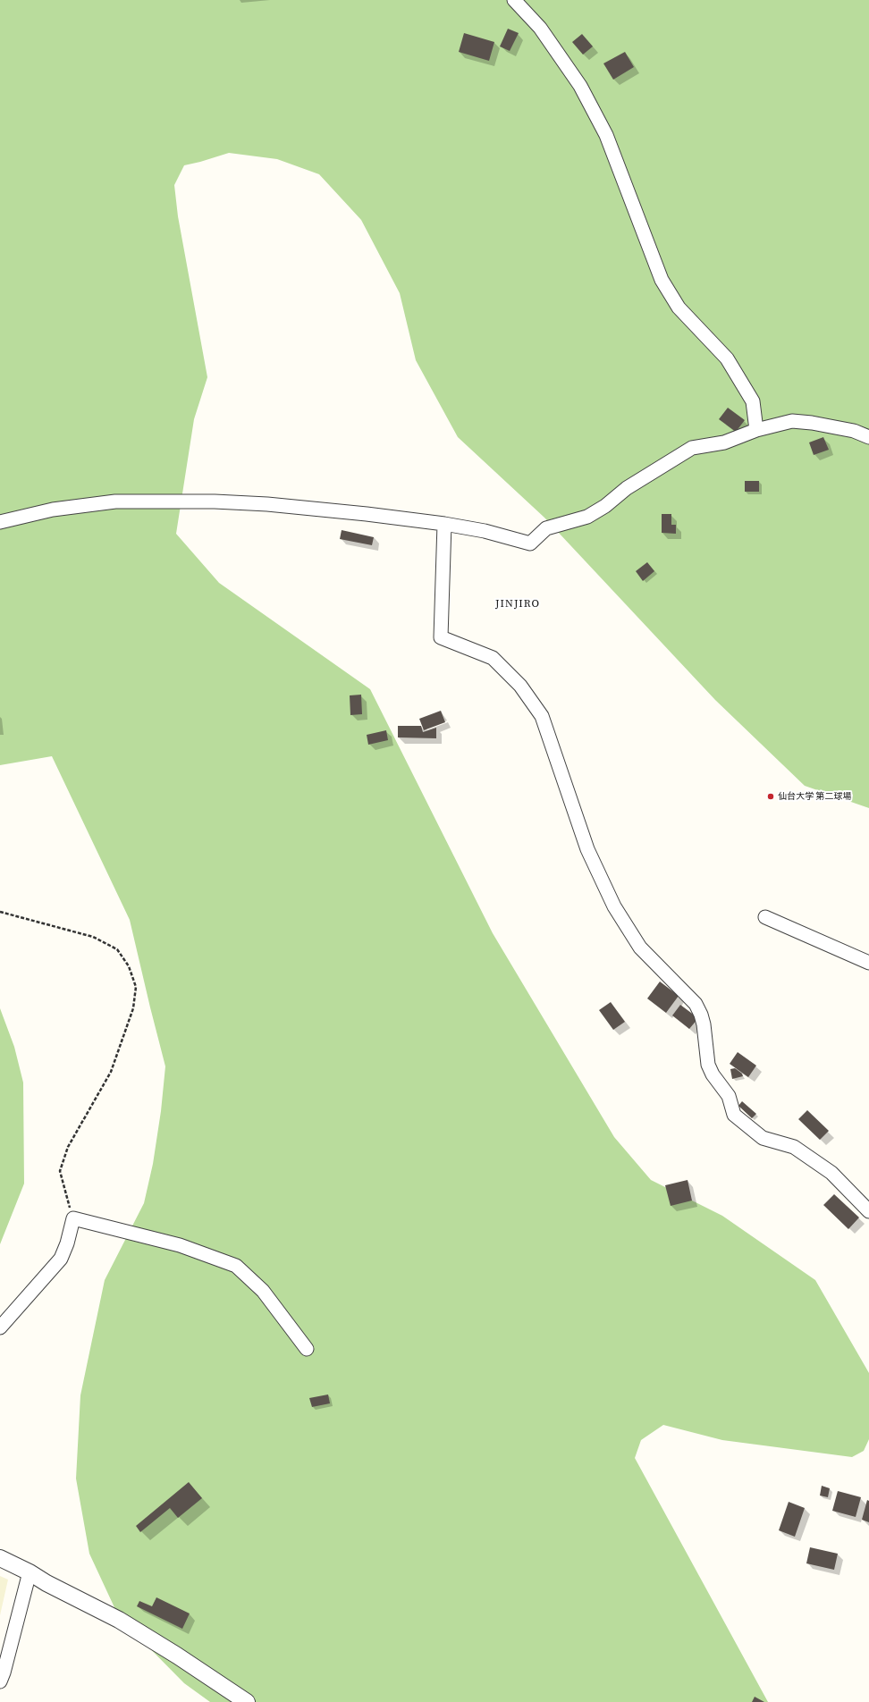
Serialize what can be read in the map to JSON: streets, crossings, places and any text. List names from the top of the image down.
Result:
{
  "districts": ["JINJIRO"],
  "places": ["仙台大学 第二球場"]
}
